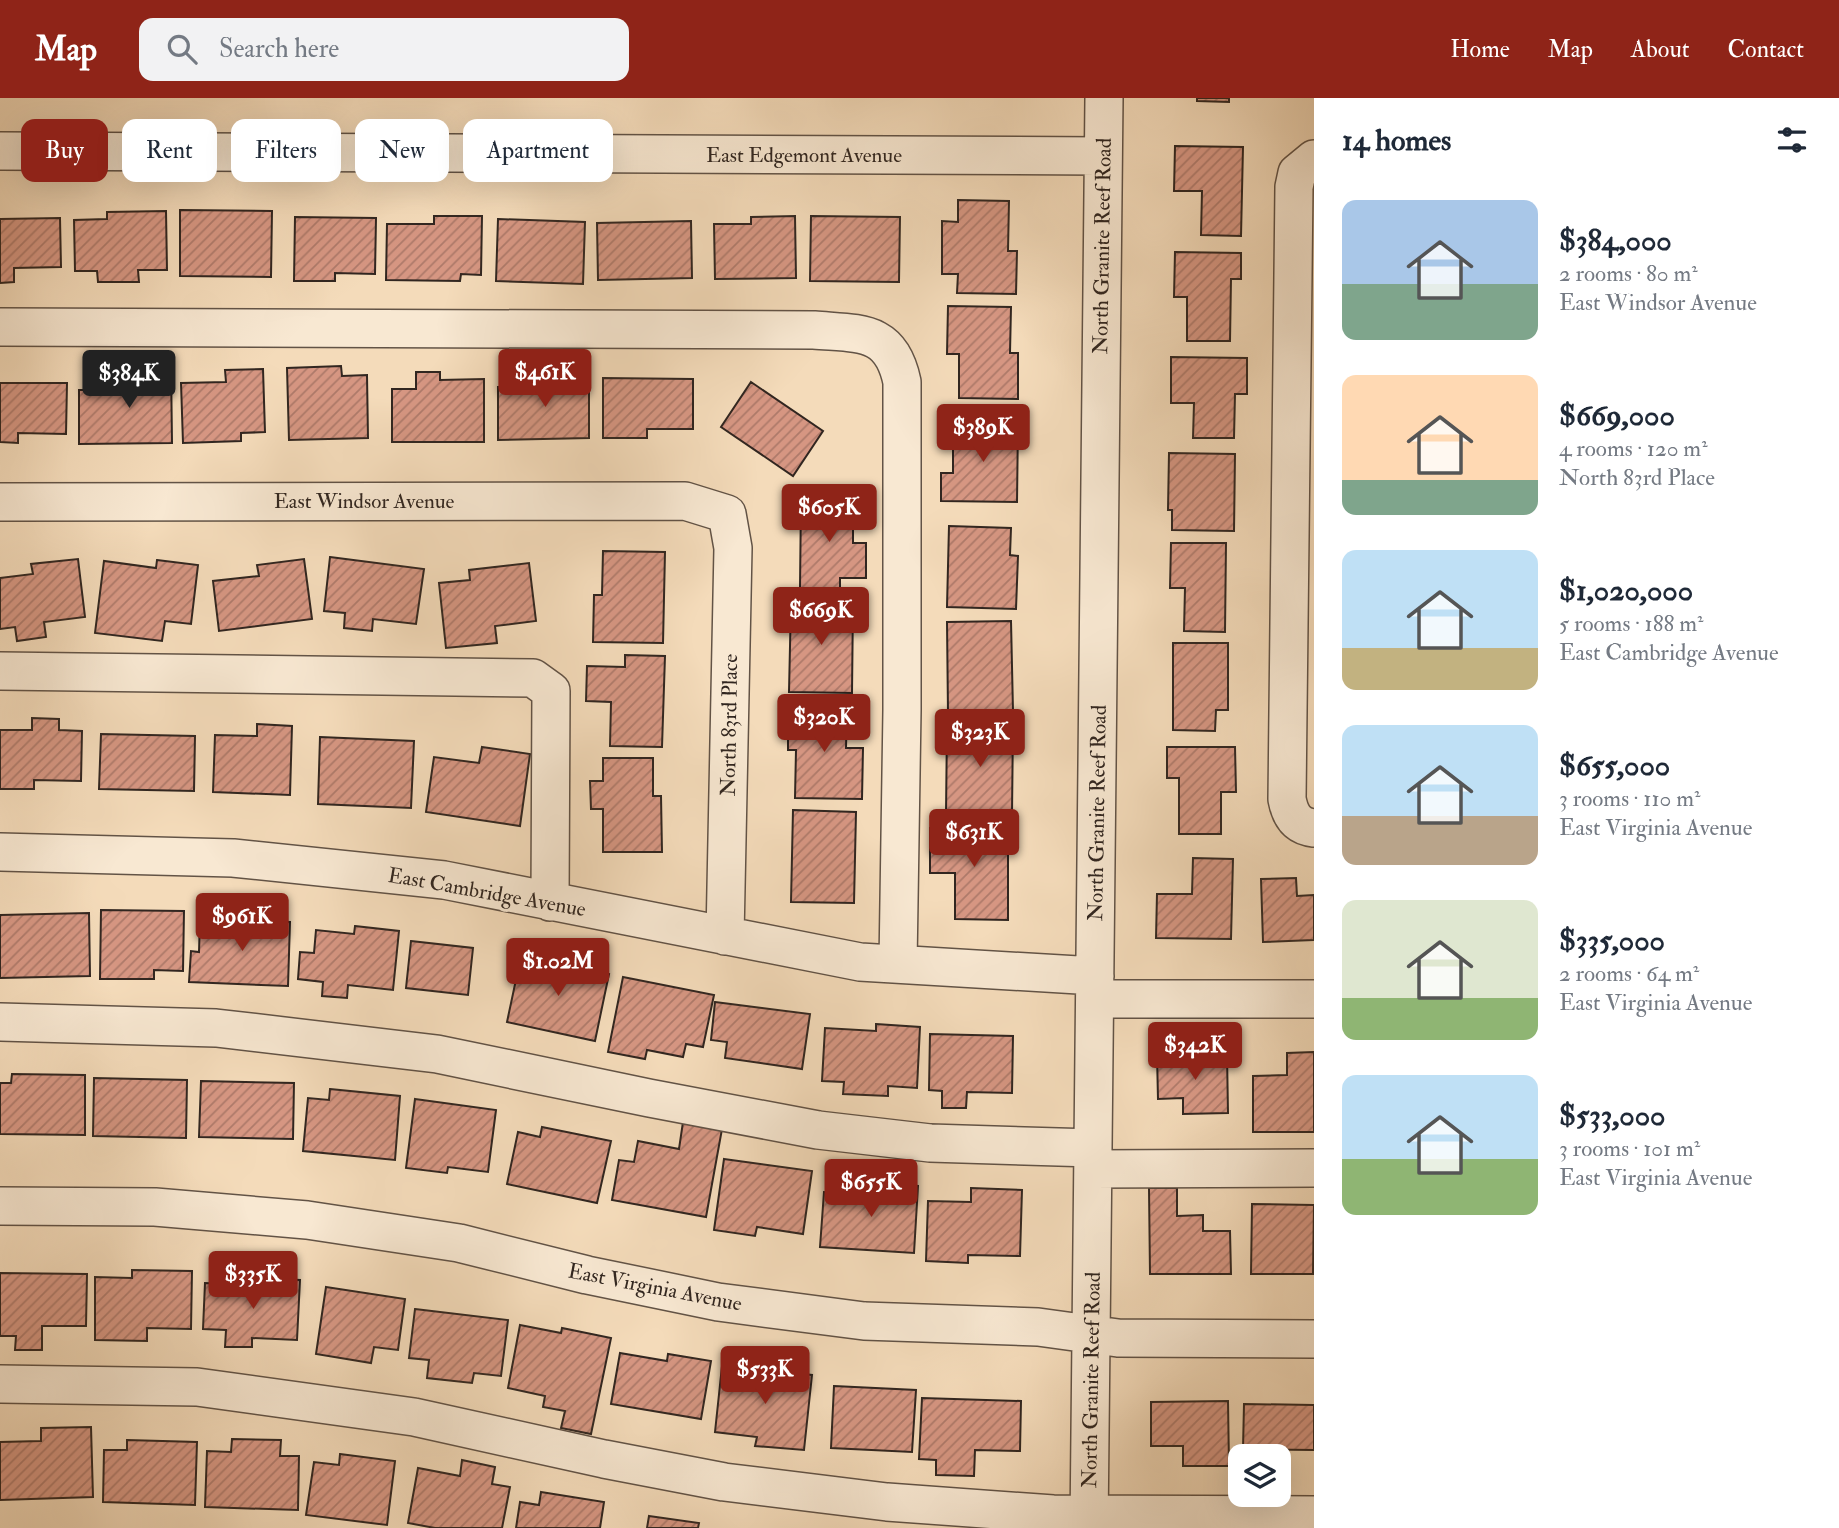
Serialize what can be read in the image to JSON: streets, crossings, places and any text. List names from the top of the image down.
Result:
{
  "streets": {
    "street": [
      "East Edgemont Avenue",
      "North Granite Reef Road",
      "East Windsor Avenue",
      "North 83rd Place",
      "East Cambridge Avenue",
      "East Virginia Avenue"
    ]
  },
  "crossings": [
    ["East Edgemont Avenue", "North Granite Reef Road"],
    ["North Granite Reef Road", "East Cambridge Avenue"],
    ["North Granite Reef Road", "East Virginia Avenue"],
    ["East Windsor Avenue", "North 83rd Place"],
    ["North 83rd Place", "East Cambridge Avenue"]
  ],
  "page": {
    "header": "Map",
    "search": "Search here",
    "nav": [
      "Home",
      "Map",
      "About",
      "Contact"
    ],
    "heading": "14 homes",
    "chip": [
      "Buy",
      "Rent",
      "Filters",
      "New",
      "Apartment"
    ],
    "list": [
      {
        "name": "$384,000",
        "note": "2 rooms · 80 m² · East Windsor Avenue"
      },
      {
        "name": "$669,000",
        "note": "4 rooms · 120 m² · North 83rd Place"
      },
      {
        "name": "$1,020,000",
        "note": "5 rooms · 188 m² · East Cambridge Avenue"
      },
      {
        "name": "$655,000",
        "note": "3 rooms · 110 m² · East Virginia Avenue"
      },
      {
        "name": "$335,000",
        "note": "2 rooms · 64 m² · East Virginia Avenue"
      },
      {
        "name": "$533,000",
        "note": "3 rooms · 101 m² · East Virginia Avenue"
      }
    ],
    "price": [
      "$461K",
      "$384K",
      "$389K",
      "$605K",
      "$669K",
      "$320K",
      "$323K",
      "$631K",
      "$961K",
      "$1.02M",
      "$342K",
      "$655K",
      "$335K",
      "$533K"
    ]
  }
}
